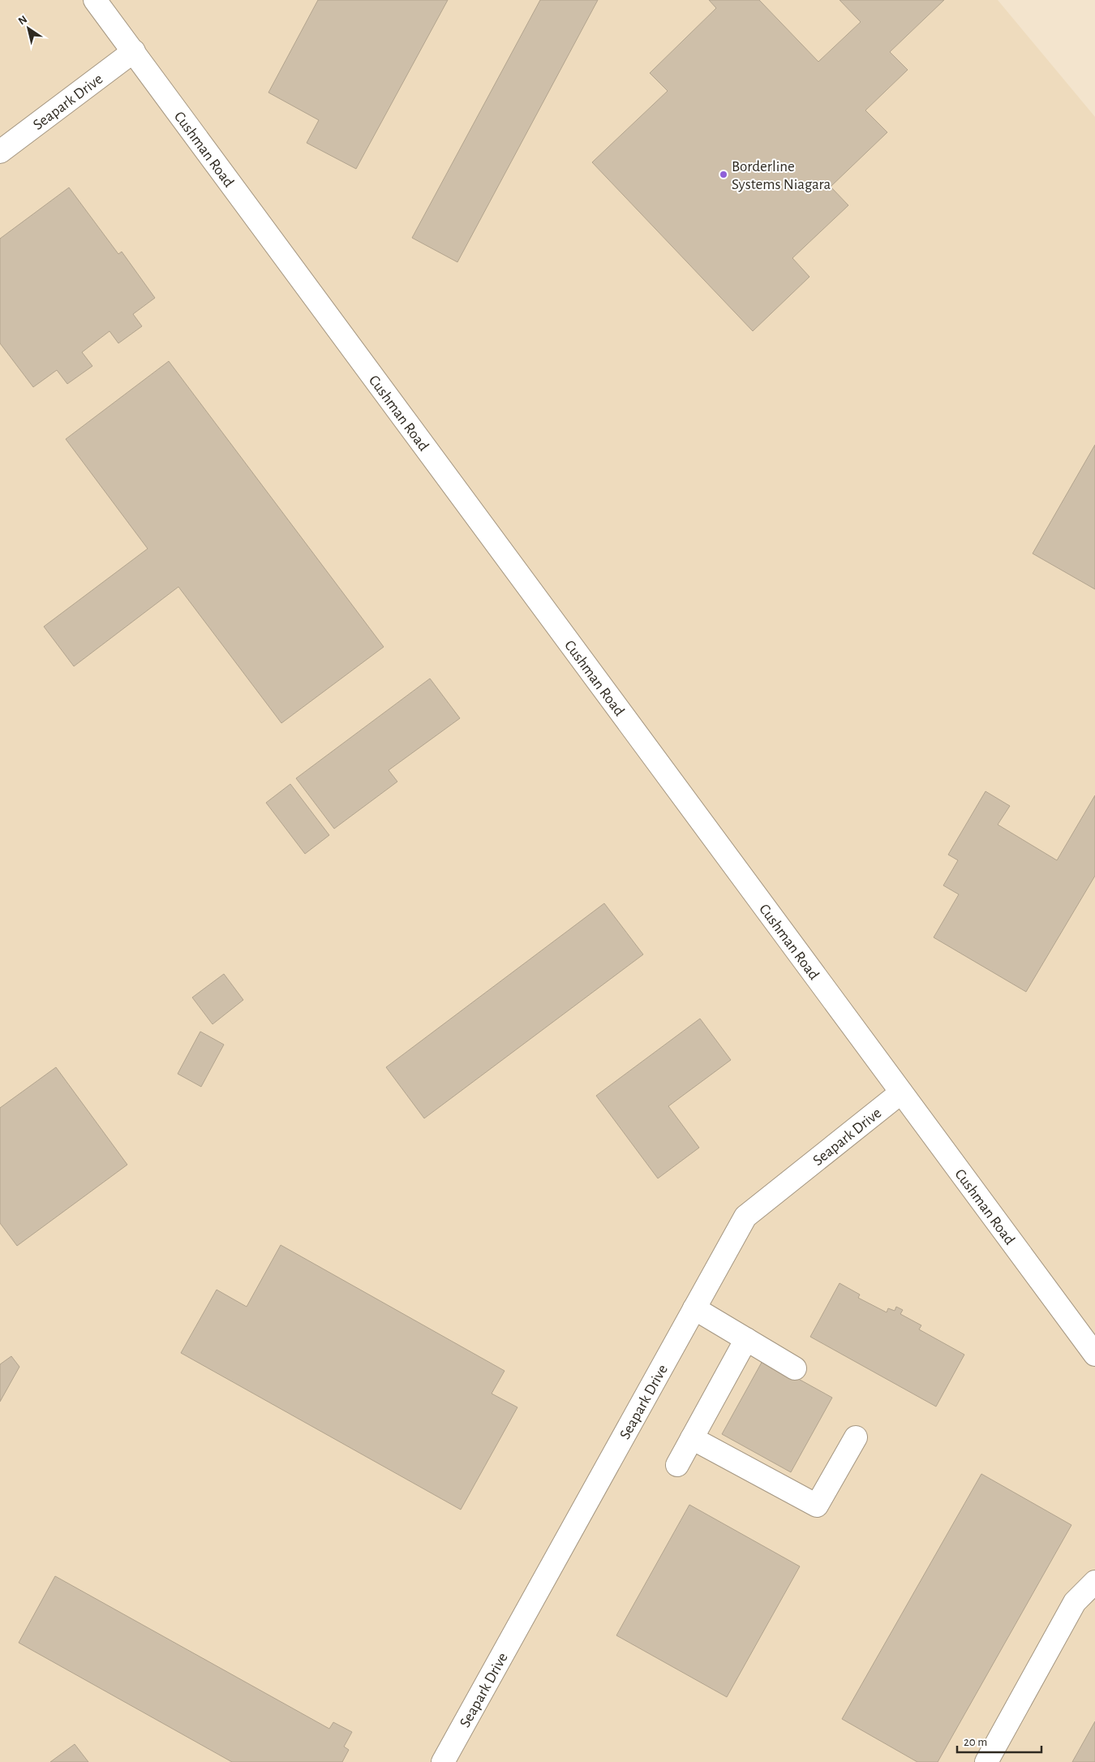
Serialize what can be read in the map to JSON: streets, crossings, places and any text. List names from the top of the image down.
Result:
{
  "streets": {
    "street": ["Seapark Drive", "Cushman Road"]
  },
  "crossings": [
    ["Seapark Drive", "Cushman Road"]
  ],
  "places": ["Borderline Systems Niagara"],
  "scale_bar": "20 m",
  "north": "top left"
}
